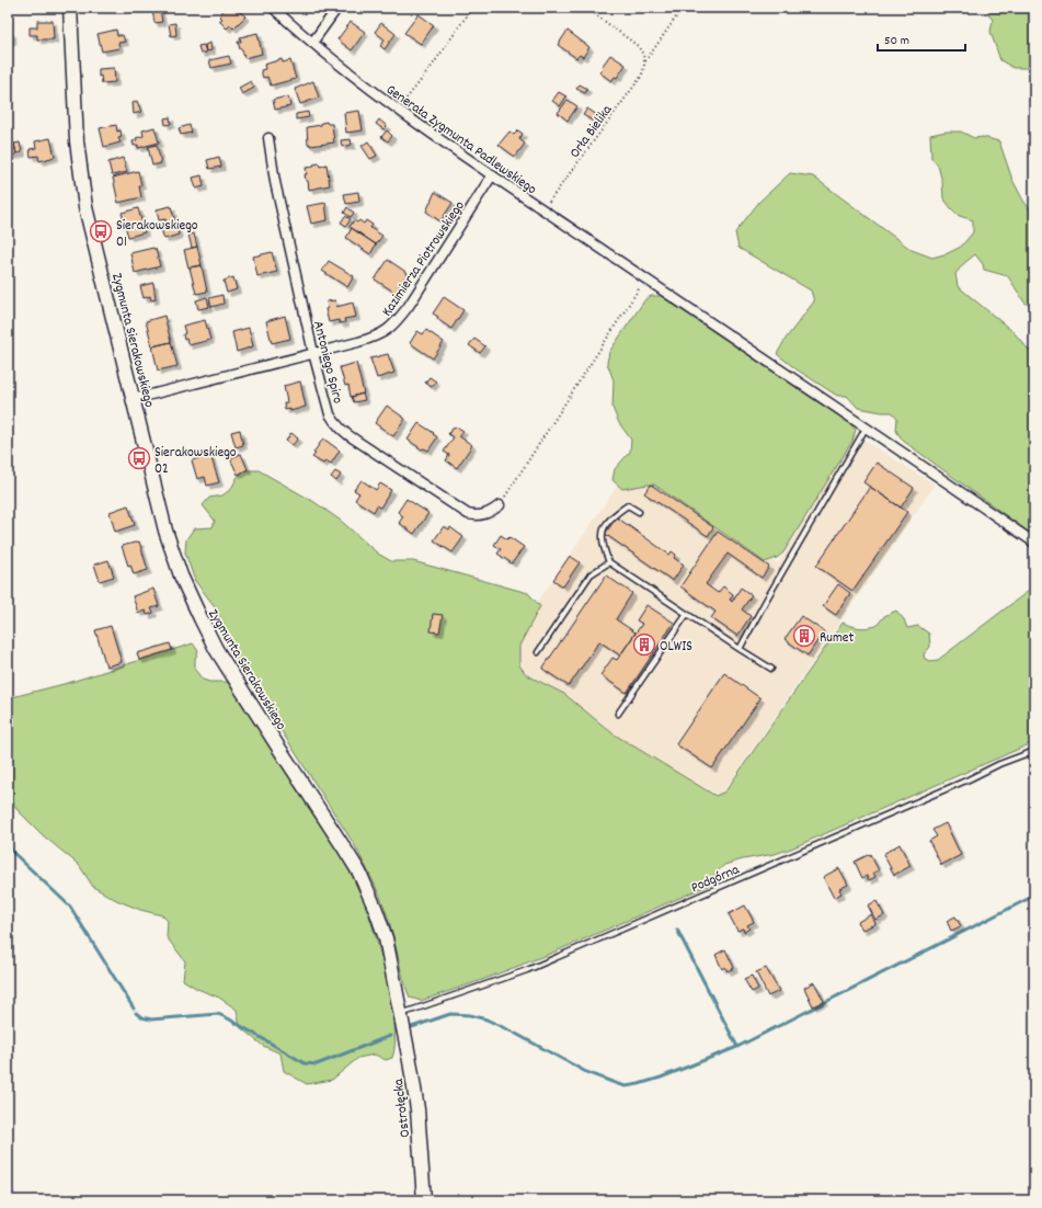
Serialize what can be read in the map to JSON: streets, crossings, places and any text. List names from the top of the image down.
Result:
{
  "streets": {
    "street": [
      "Generała Zygmunta Padlewskiego",
      "Kazimierza Piotrowskiego",
      "Zygmunta Sierakowskiego",
      "Antoniego Spiro",
      "Ostrołęcka"
    ],
    "lane": ["Podgórna"],
    "path": ["Orła Bielika"]
  },
  "crossings": [
    ["Orła Bielika", "Generała Zygmunta Padlewskiego"],
    ["Generała Zygmunta Padlewskiego", "Kazimierza Piotrowskiego"],
    ["Kazimierza Piotrowskiego", "Zygmunta Sierakowskiego"],
    ["Kazimierza Piotrowskiego", "Antoniego Spiro"],
    ["Zygmunta Sierakowskiego", "Podgórna"],
    ["Zygmunta Sierakowskiego", "Ostrołęcka"],
    ["Podgórna", "Ostrołęcka"]
  ],
  "places": {
    "bus stop": ["Sierakowskiego 01", "Sierakowskiego 02"],
    "building": ["Rumet", "OLWIS"]
  },
  "scale_bar": "50 m"
}
